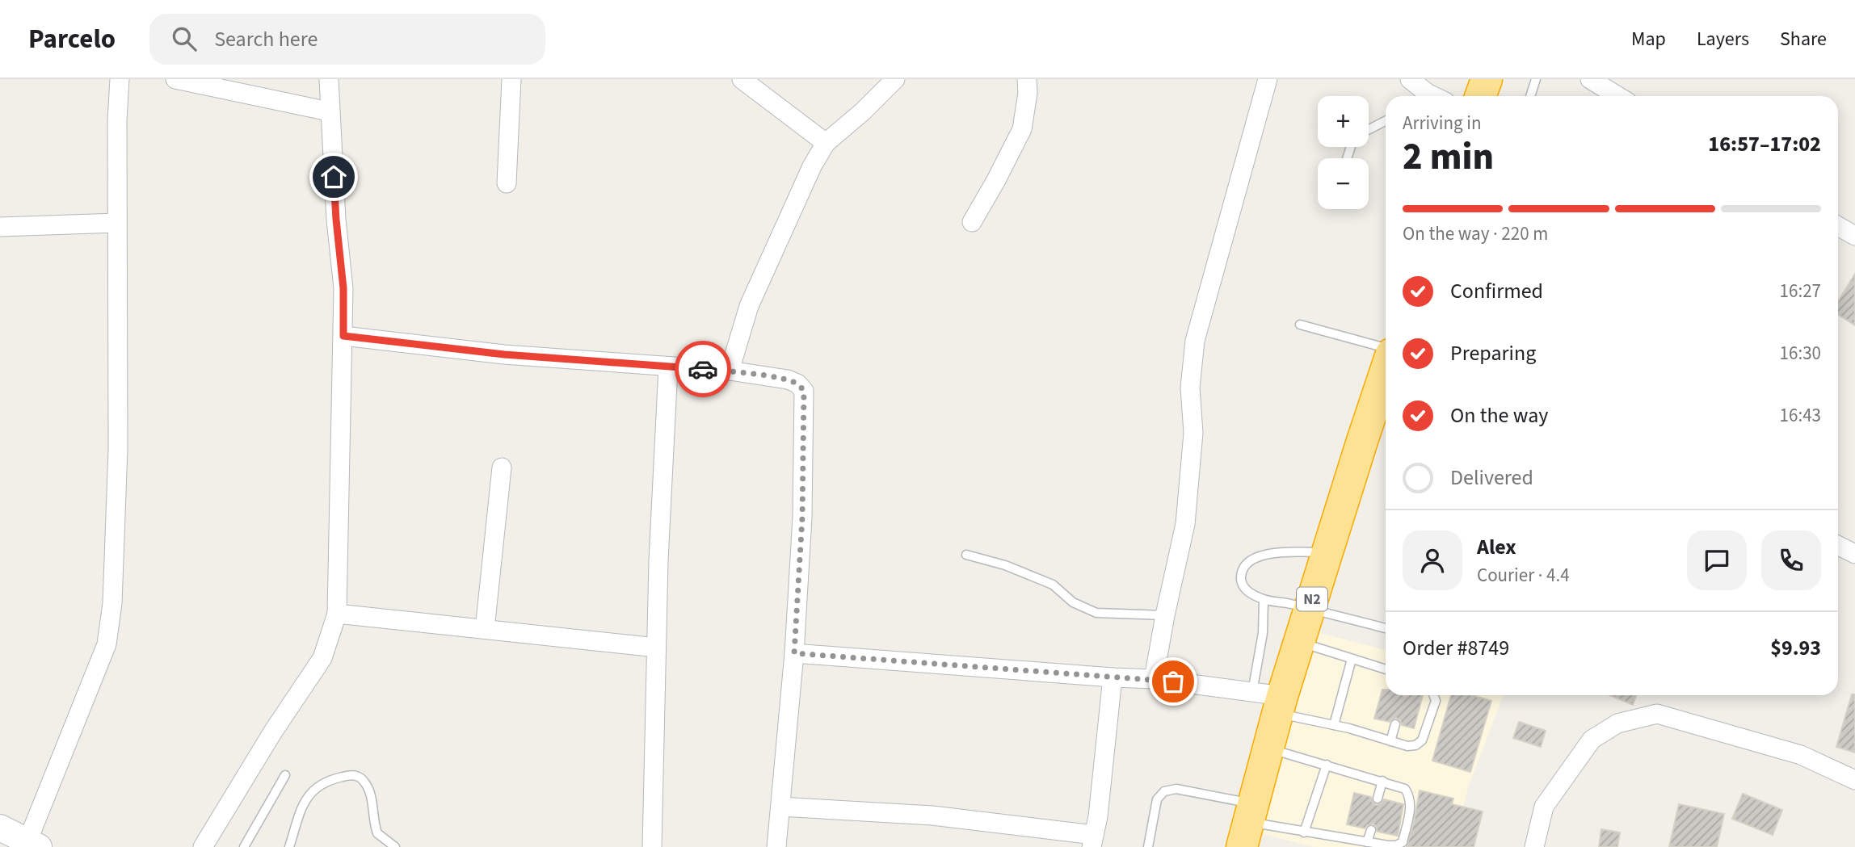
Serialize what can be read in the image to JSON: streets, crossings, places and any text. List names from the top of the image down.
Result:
{
  "streets": {
    "highway": ["N2"]
  },
  "page": {
    "header": "Parcelo",
    "search": "Search here",
    "nav": ["Map", "Layers", "Share"],
    "map_buttons": ["+", "−"],
    "heading": ["2 min", "Arriving in", "16:57–17:02"],
    "panel": [
      "Alex",
      "Courier · 4.4",
      "Order #8749",
      "$9.93"
    ],
    "bar": "On the way · 220 m",
    "list": [
      ["Confirmed", "16:27"],
      ["Preparing", "16:30"],
      ["On the way", "16:43"],
      "Delivered"
    ]
  }
}
